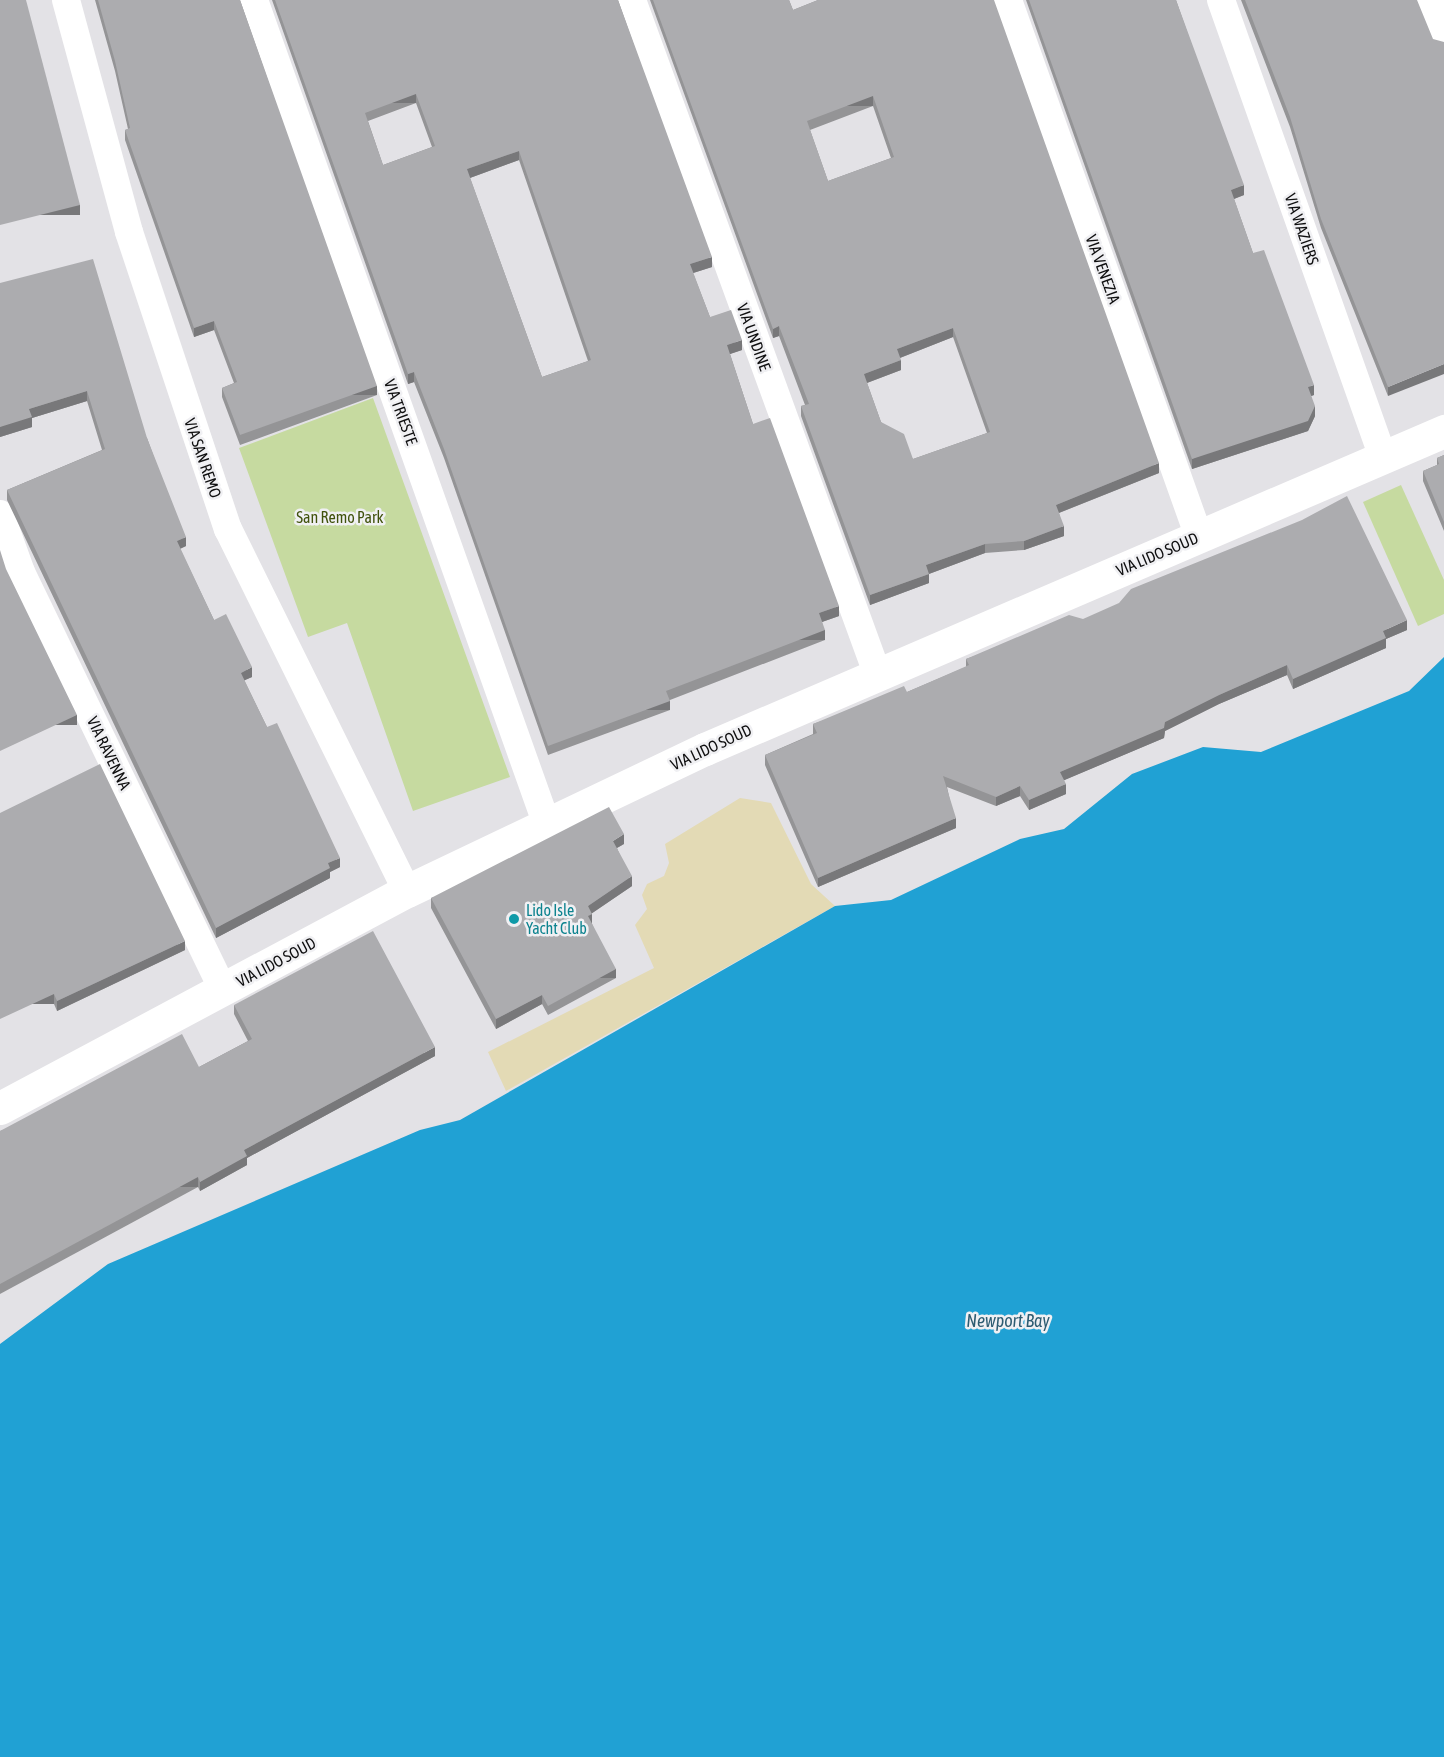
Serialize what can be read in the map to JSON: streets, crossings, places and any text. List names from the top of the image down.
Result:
{
  "streets": {
    "street": [
      "VIA WAZIERS",
      "VIA VENEZIA",
      "VIA UNDINE",
      "VIA TRIESTE",
      "VIA SAN REMO",
      "VIA LIDO SOUD",
      "VIA RAVENNA"
    ]
  },
  "crossings": [
    ["VIA WAZIERS", "VIA LIDO SOUD"],
    ["VIA VENEZIA", "VIA LIDO SOUD"],
    ["VIA UNDINE", "VIA LIDO SOUD"],
    ["VIA TRIESTE", "VIA LIDO SOUD"],
    ["VIA SAN REMO", "VIA LIDO SOUD"],
    ["VIA LIDO SOUD", "VIA RAVENNA"]
  ],
  "water": ["Newport Bay"],
  "parks": ["San Remo Park"],
  "places": ["Lido Isle Yacht Club"]
}
